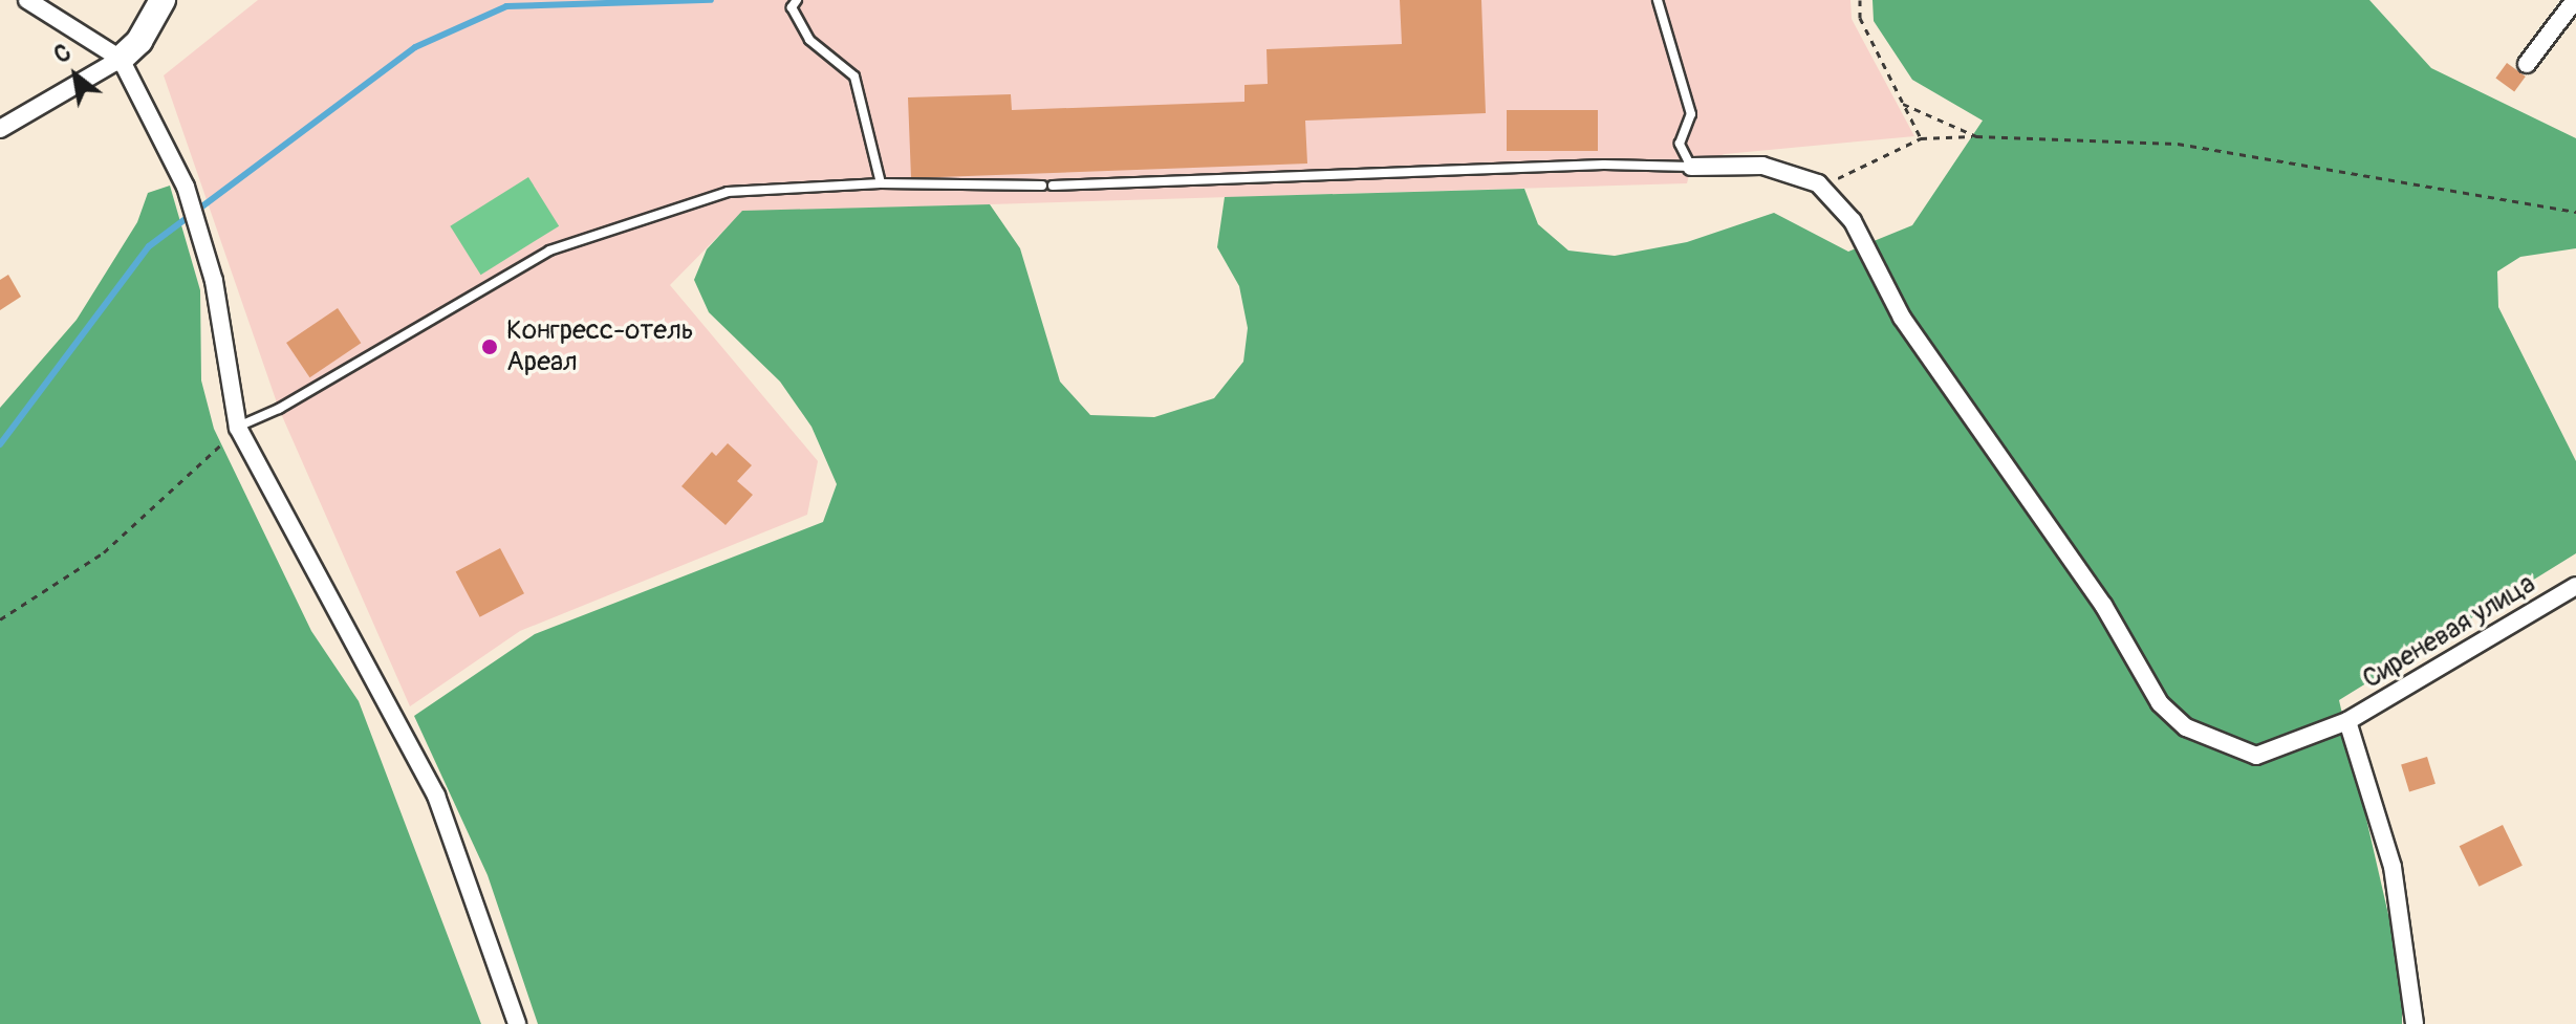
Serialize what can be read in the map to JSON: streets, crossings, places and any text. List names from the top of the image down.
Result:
{
  "streets": {
    "street": ["Сиреневая улица"]
  },
  "places": ["Конгресс-отель Ареал"],
  "north": "top left"
}
